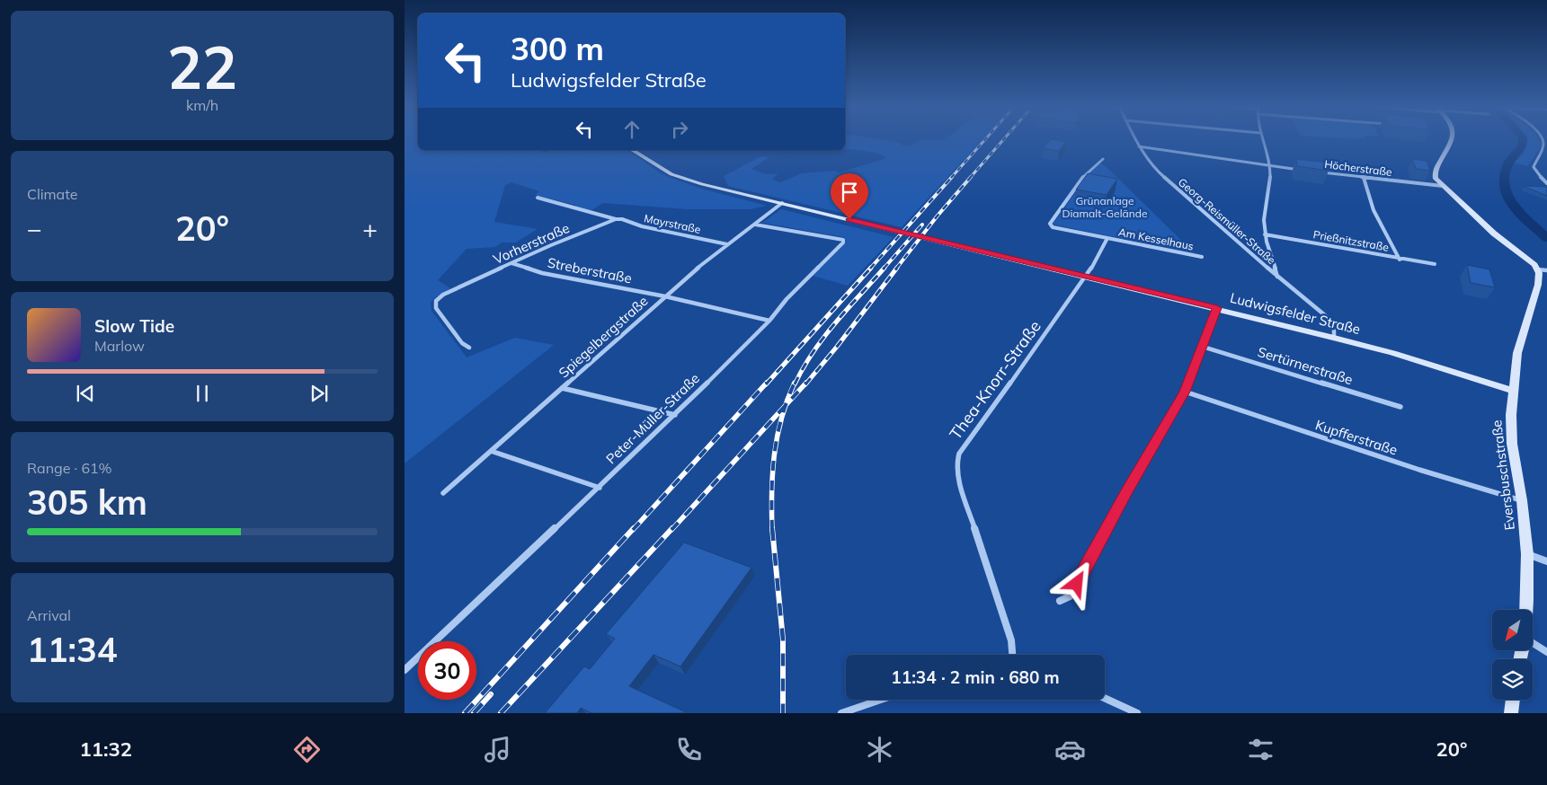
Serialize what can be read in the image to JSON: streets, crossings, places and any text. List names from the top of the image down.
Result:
{
  "streets": {
    "street": [
      "Höcherstraße",
      "Georg-Reismüller-Straße",
      "Mayrstraße",
      "Am Kesselhaus",
      "Prießnitzstraße",
      "Vorherstraße",
      "Streberstraße",
      "Ludwigsfelder Straße",
      "Spiegelbergstraße",
      "Sertürnerstraße",
      "Thea-Knorr-Straße",
      "Peter-Müller-Straße",
      "Kupfferstraße",
      "Eversbuschstraße"
    ]
  },
  "crossings": [
    ["Höcherstraße", "Georg-Reismüller-Straße"],
    ["Georg-Reismüller-Straße", "Ludwigsfelder Straße"],
    ["Mayrstraße", "Vorherstraße"],
    ["Mayrstraße", "Spiegelbergstraße"],
    ["Am Kesselhaus", "Thea-Knorr-Straße"],
    ["Vorherstraße", "Streberstraße"],
    ["Streberstraße", "Spiegelbergstraße"],
    ["Streberstraße", "Peter-Müller-Straße"],
    ["Ludwigsfelder Straße", "Spiegelbergstraße"],
    ["Ludwigsfelder Straße", "Thea-Knorr-Straße"],
    ["Ludwigsfelder Straße", "Eversbuschstraße"],
    ["Spiegelbergstraße", "Peter-Müller-Straße"],
    ["Kupfferstraße", "Eversbuschstraße"]
  ],
  "parks": ["Grünanlage Diamalt-Gelände"],
  "north": "bottom left",
  "page": {
    "tile": [
      ["22", "km/h"],
      "Climate",
      ["Range · 61%", "305 km"],
      ["Arrival", "11:34"]
    ],
    "turn": ["300 m", "Ludwigsfelder Straße"],
    "heat": ["−", "20°", "+"],
    "song": ["Slow Tide", "Marlow"],
    "limit": "30",
    "trip": "11:34 · 2 min · 680 m",
    "tabs": ["11:32", "20°"]
  }
}
